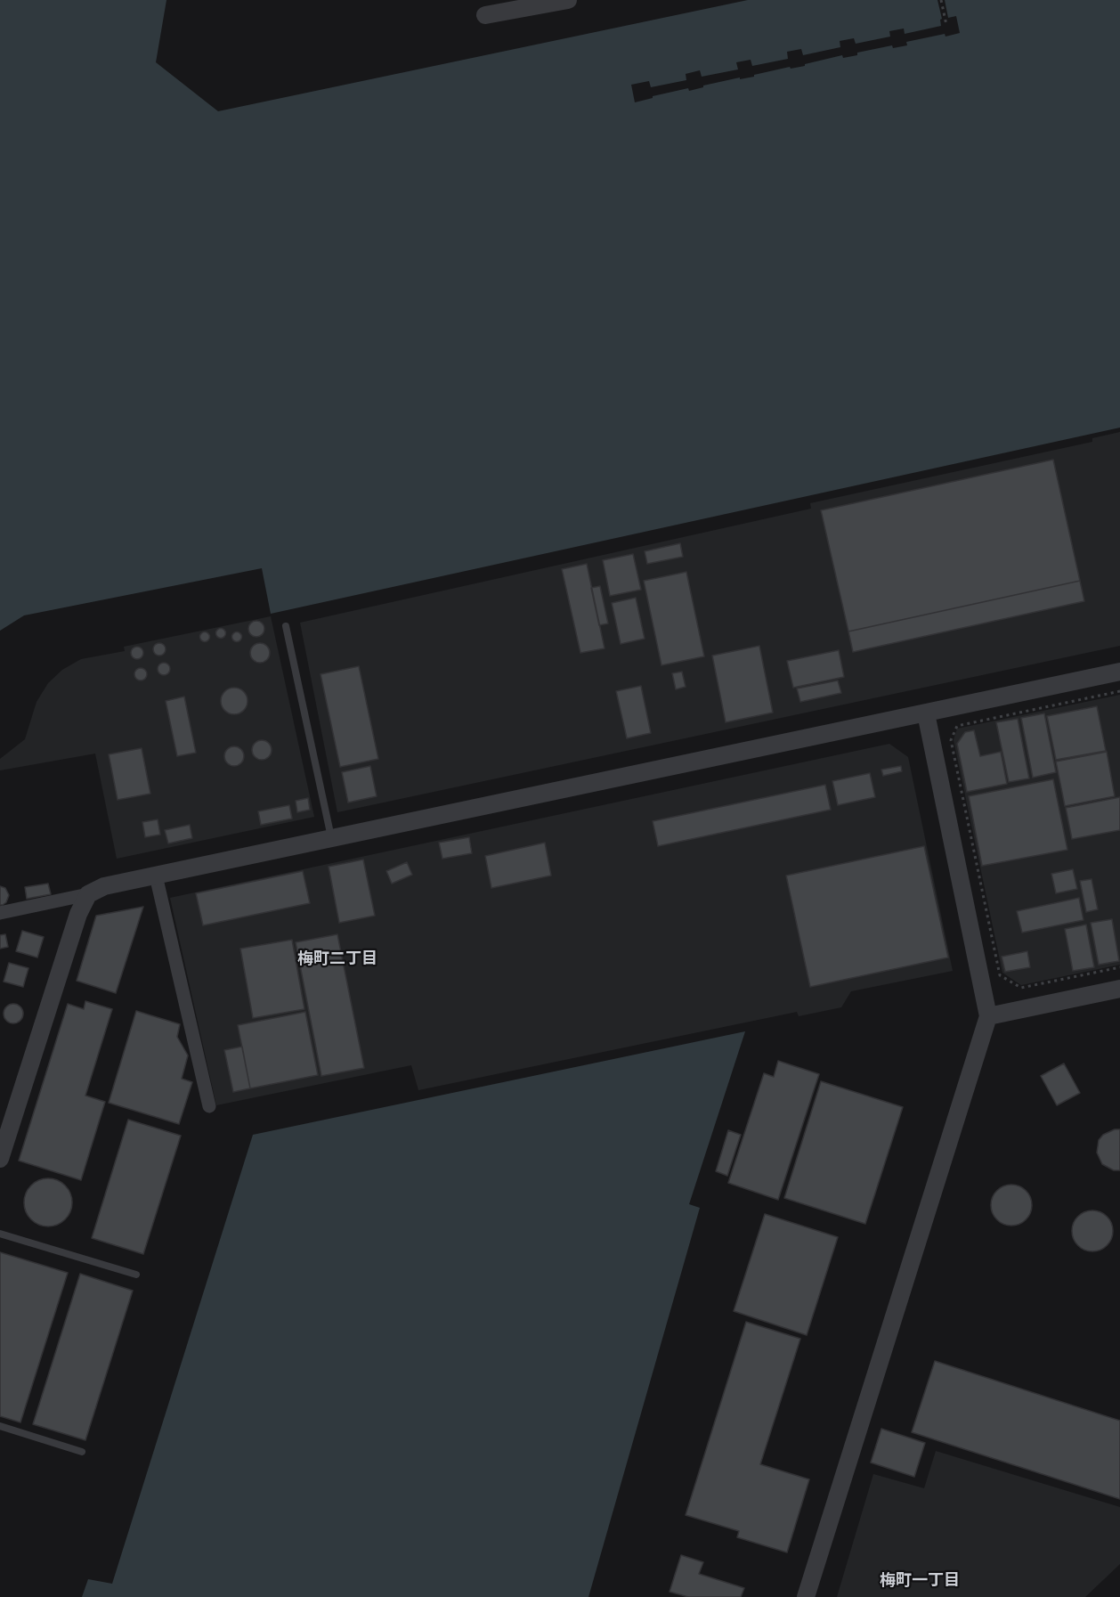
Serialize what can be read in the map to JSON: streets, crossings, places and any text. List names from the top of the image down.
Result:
{
  "districts": ["梅町二丁目", "梅町一丁目"]
}
